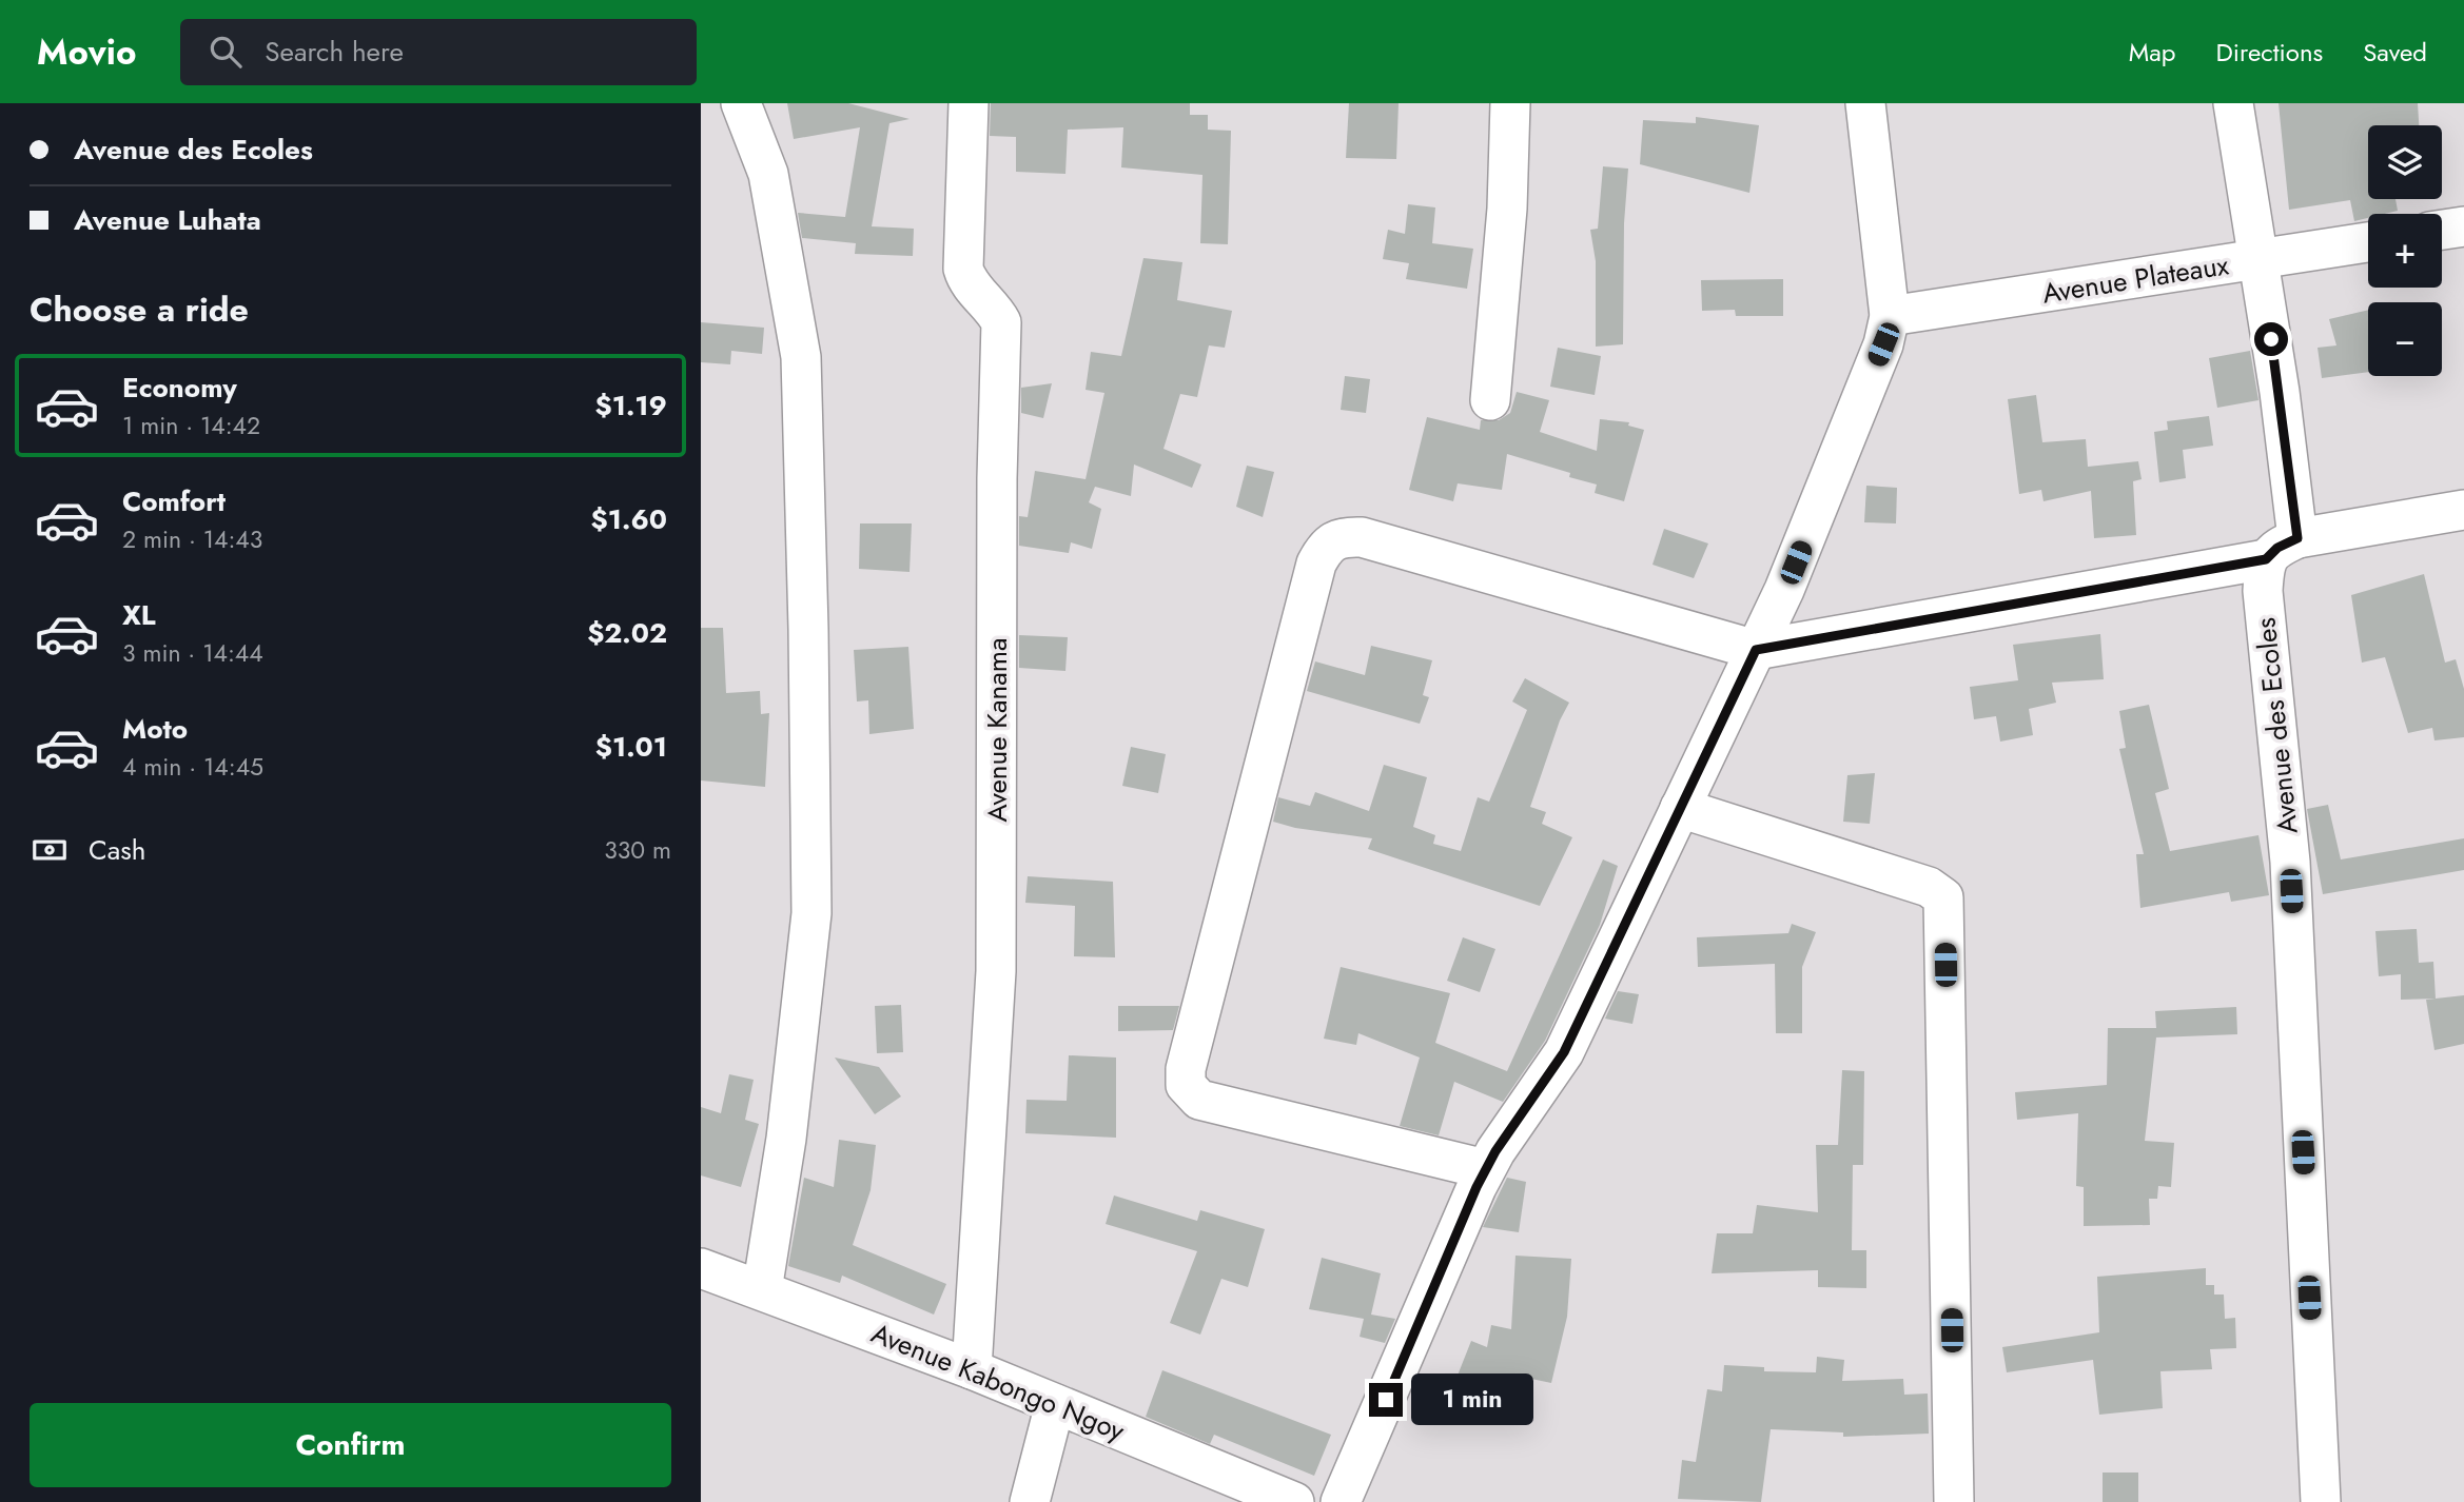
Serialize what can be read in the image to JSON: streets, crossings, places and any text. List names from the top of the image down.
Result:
{
  "streets": {
    "street": [
      "Avenue Plateaux",
      "Avenue des Ecoles",
      "Avenue Kanama",
      "Avenue Kabongo Ngoy"
    ]
  },
  "crossings": [
    ["Avenue Kanama", "Avenue Kabongo Ngoy"]
  ],
  "page": {
    "header": "Movio",
    "search": "Search here",
    "nav": ["Map", "Directions", "Saved"],
    "banner": ["Avenue des Ecoles", "Avenue Luhata"],
    "map_buttons": ["+", "−"],
    "heading": "Choose a ride",
    "list": [
      {
        "name": "Economy",
        "note": "1 min · 14:42",
        "value": "$1.19"
      },
      {
        "name": "Comfort",
        "note": "2 min · 14:43",
        "value": "$1.60"
      },
      {
        "name": "XL",
        "note": "3 min · 14:44",
        "value": "$2.02"
      },
      {
        "name": "Moto",
        "note": "4 min · 14:45",
        "value": "$1.01"
      }
    ],
    "pay": ["Cash", "330 m"],
    "bubble": "1 min",
    "buttons": "Confirm"
  }
}
